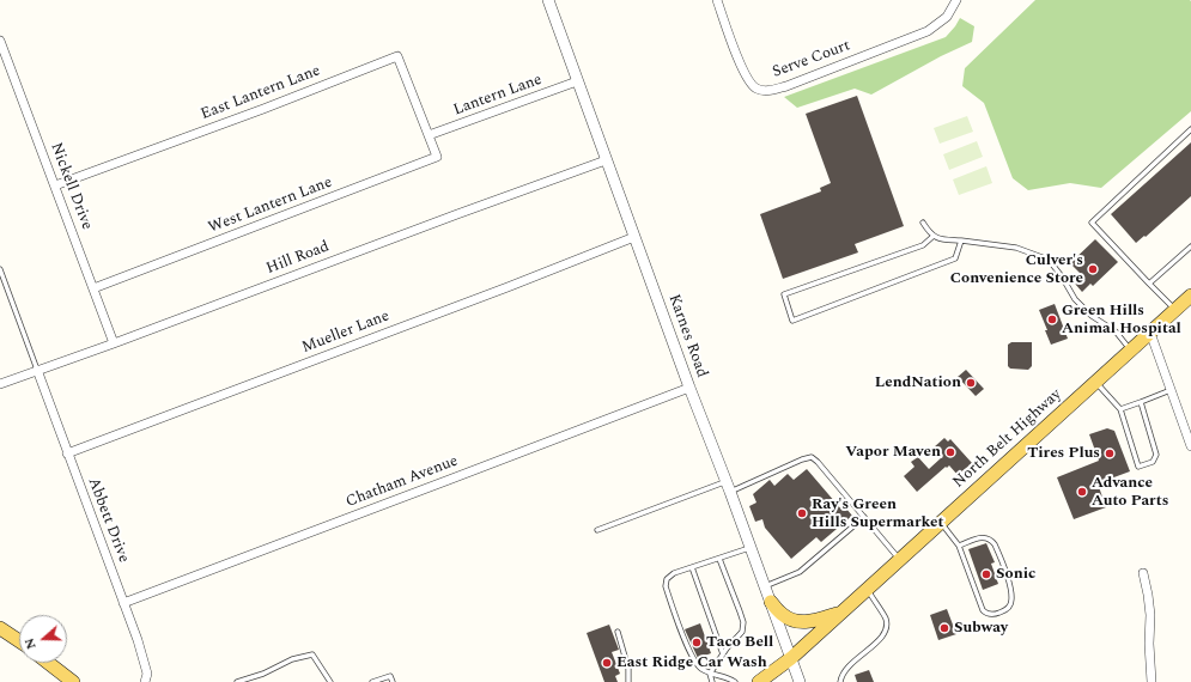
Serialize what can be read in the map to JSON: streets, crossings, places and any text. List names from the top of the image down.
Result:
{
  "streets": {
    "main road": ["North Belt Highway"],
    "street": [
      "Serve Court",
      "East Lantern Lane",
      "Lantern Lane",
      "Nickell Drive",
      "West Lantern Lane",
      "Hill Road",
      "Mueller Lane",
      "Karnes Road",
      "Chatham Avenue",
      "Abbett Drive"
    ]
  },
  "crossings": [
    ["East Lantern Lane", "Lantern Lane"],
    ["East Lantern Lane", "Nickell Drive"],
    ["East Lantern Lane", "West Lantern Lane"],
    ["Lantern Lane", "West Lantern Lane"],
    ["Lantern Lane", "Karnes Road"],
    ["Nickell Drive", "West Lantern Lane"],
    ["Nickell Drive", "Hill Road"],
    ["Hill Road", "Karnes Road"],
    ["Hill Road", "Abbett Drive"],
    ["Mueller Lane", "Karnes Road"],
    ["Mueller Lane", "Abbett Drive"],
    ["Karnes Road", "North Belt Highway"],
    ["Karnes Road", "Chatham Avenue"],
    ["Chatham Avenue", "Abbett Drive"]
  ],
  "places": [
    "Culver's Convenience Store",
    "Green Hills Animal Hospital",
    "LendNation",
    "Vapor Maven",
    "Tires Plus",
    "Advance Auto Parts",
    "Ray's Green Hills Supermarket",
    "Sonic",
    "Subway",
    "Taco Bell",
    "East Ridge Car Wash"
  ],
  "north": "left"
}
